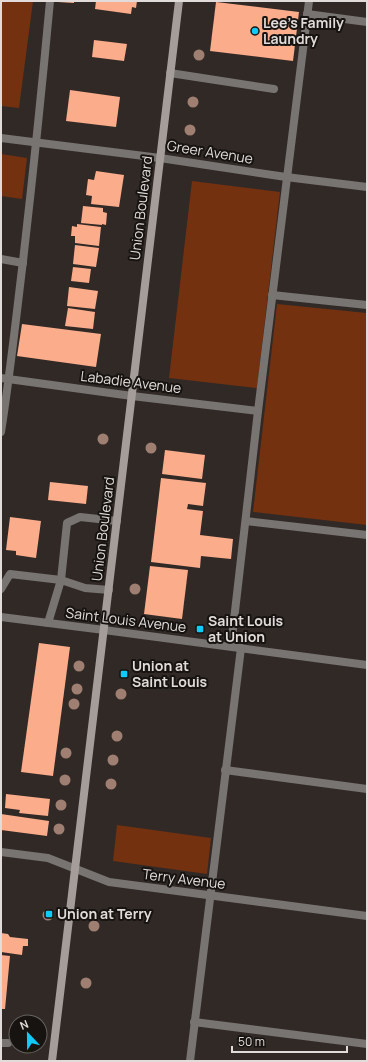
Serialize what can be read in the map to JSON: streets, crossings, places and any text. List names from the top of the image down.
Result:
{
  "streets": {
    "main road": ["Union Boulevard"],
    "street": [
      "Greer Avenue",
      "Labadie Avenue",
      "Saint Louis Avenue",
      "Terry Avenue"
    ]
  },
  "crossings": [
    ["Greer Avenue", "Union Boulevard"],
    ["Union Boulevard", "Labadie Avenue"],
    ["Union Boulevard", "Saint Louis Avenue"],
    ["Union Boulevard", "Terry Avenue"]
  ],
  "places": {
    "other": ["Lee's Family Laundry"],
    "transit": ["Saint Louis at Union", "Union at Saint Louis", "Union at Terry"]
  },
  "scale_bar": "50 m",
  "north": "top"
}
